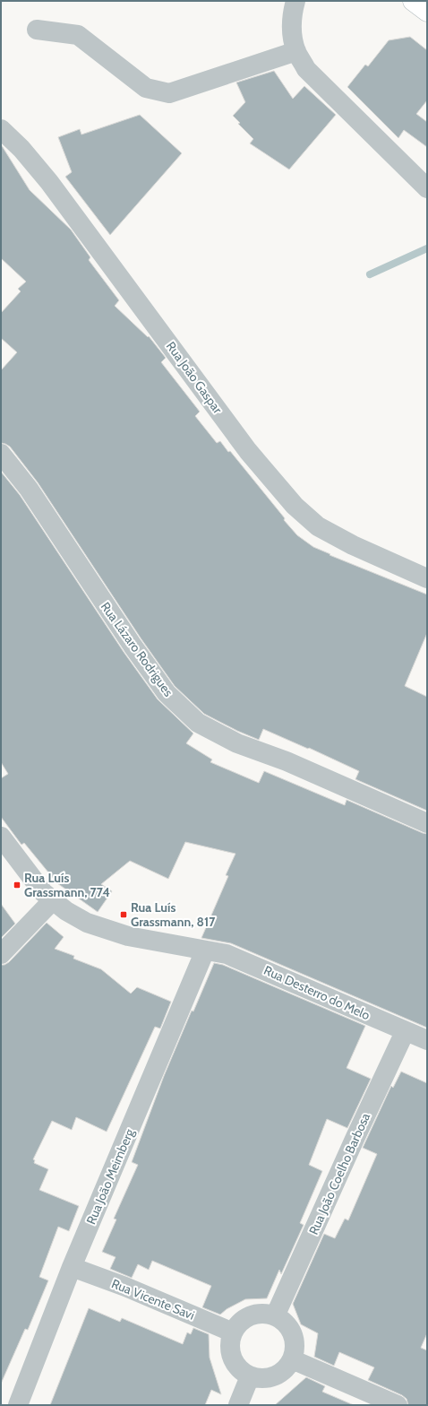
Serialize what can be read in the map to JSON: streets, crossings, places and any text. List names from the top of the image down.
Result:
{
  "streets": {
    "street": [
      "Rua João Gaspar",
      "Rua Lázaro Rodrigues",
      "Rua Desterro do Melo",
      "Rua João Coelho Barbosa",
      "Rua João Meimberg",
      "Rua Vicente Savi"
    ]
  },
  "crossings": [
    ["Rua Desterro do Melo", "Rua João Coelho Barbosa"],
    ["Rua Desterro do Melo", "Rua João Meimberg"],
    ["Rua João Coelho Barbosa", "Rua Vicente Savi"],
    ["Rua João Meimberg", "Rua Vicente Savi"]
  ],
  "places": {
    "transit": ["Rua Luís Grassmann, 774", "Rua Luís Grassmann, 817"]
  }
}
